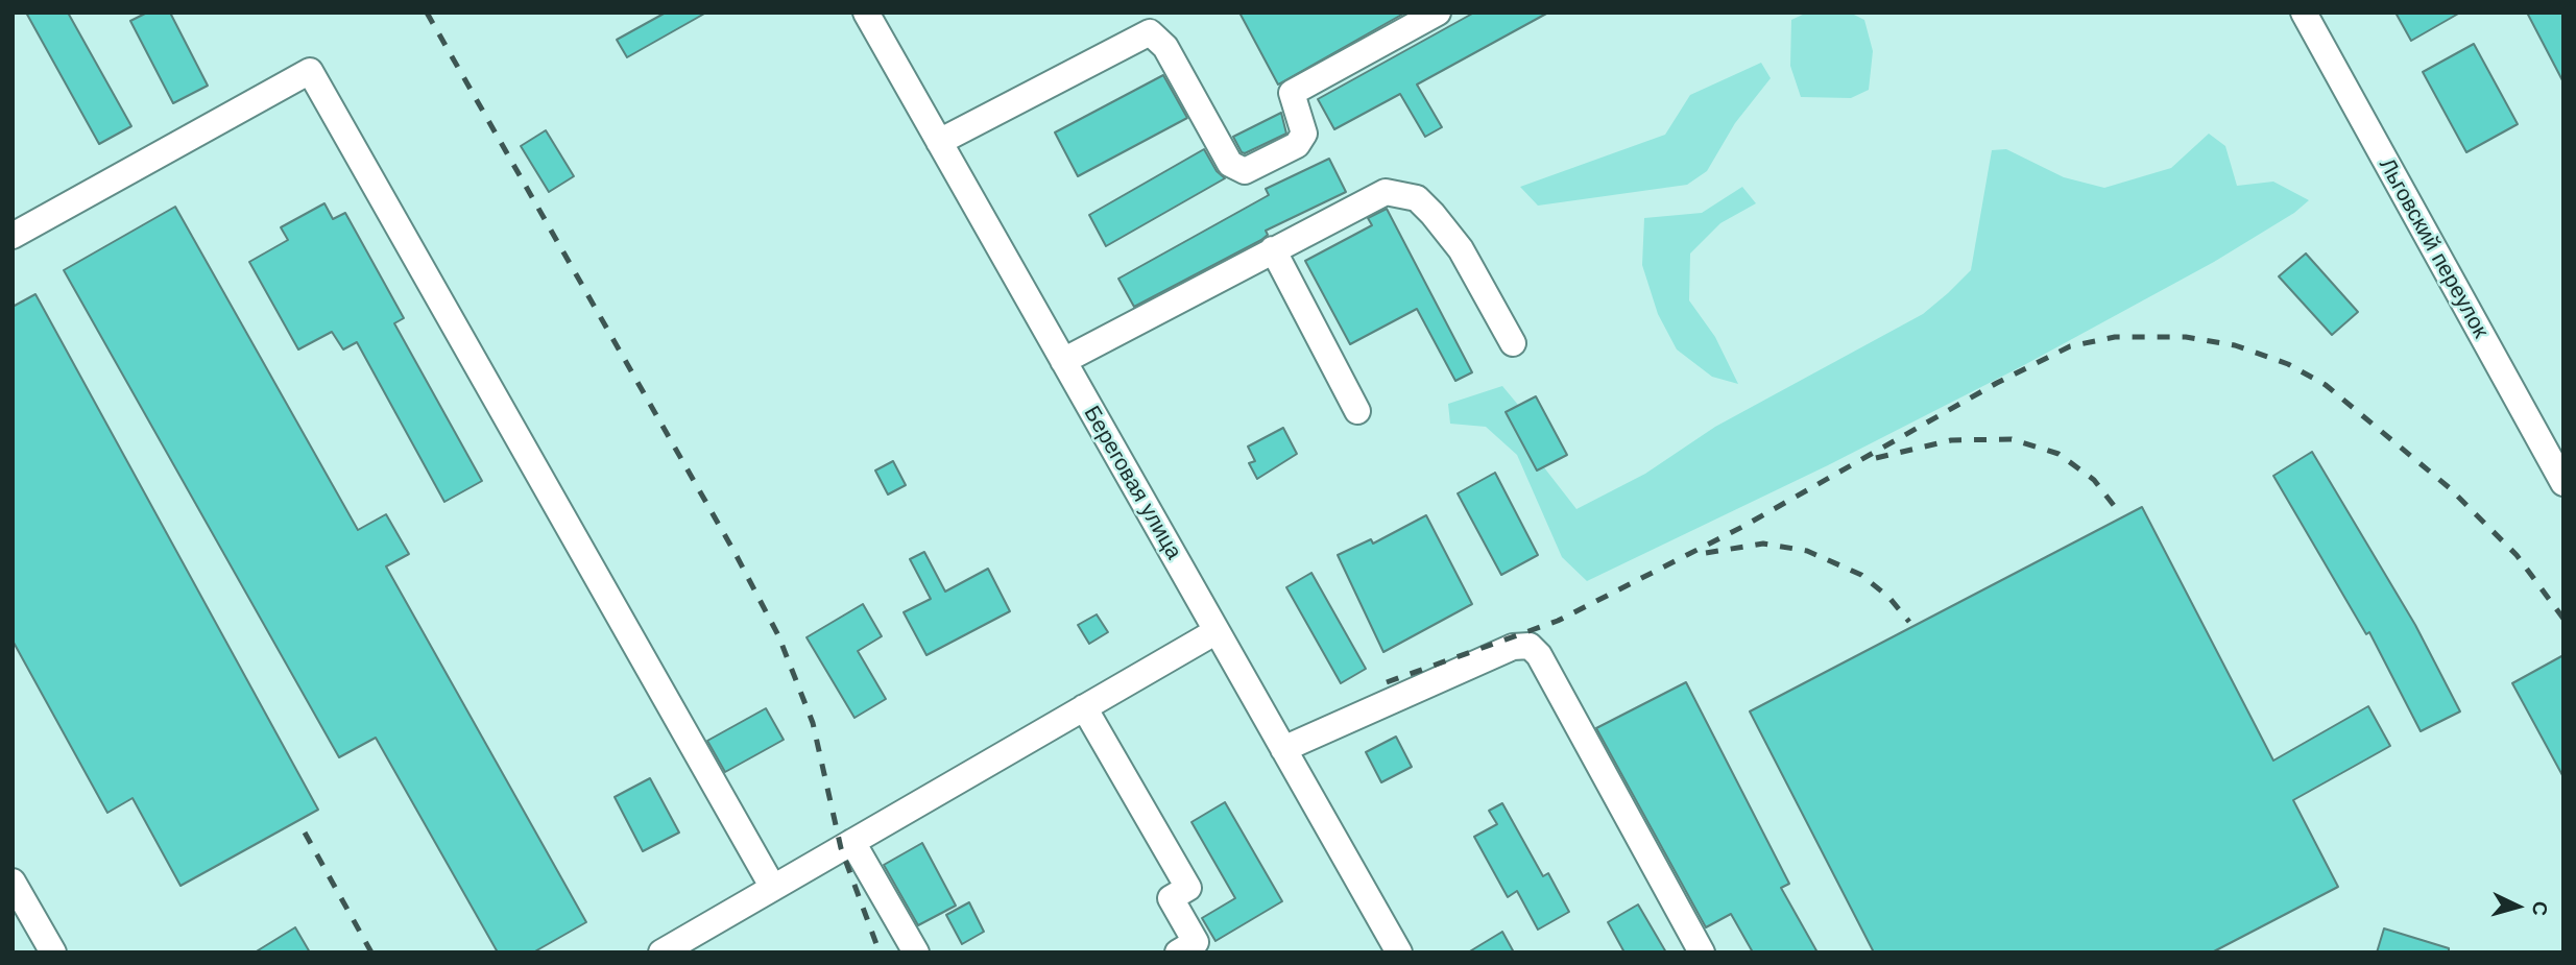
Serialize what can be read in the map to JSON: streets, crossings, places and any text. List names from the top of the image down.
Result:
{
  "streets": {
    "street": ["Льговский переулок", "Береговая улица"]
  },
  "north": "right"
}
